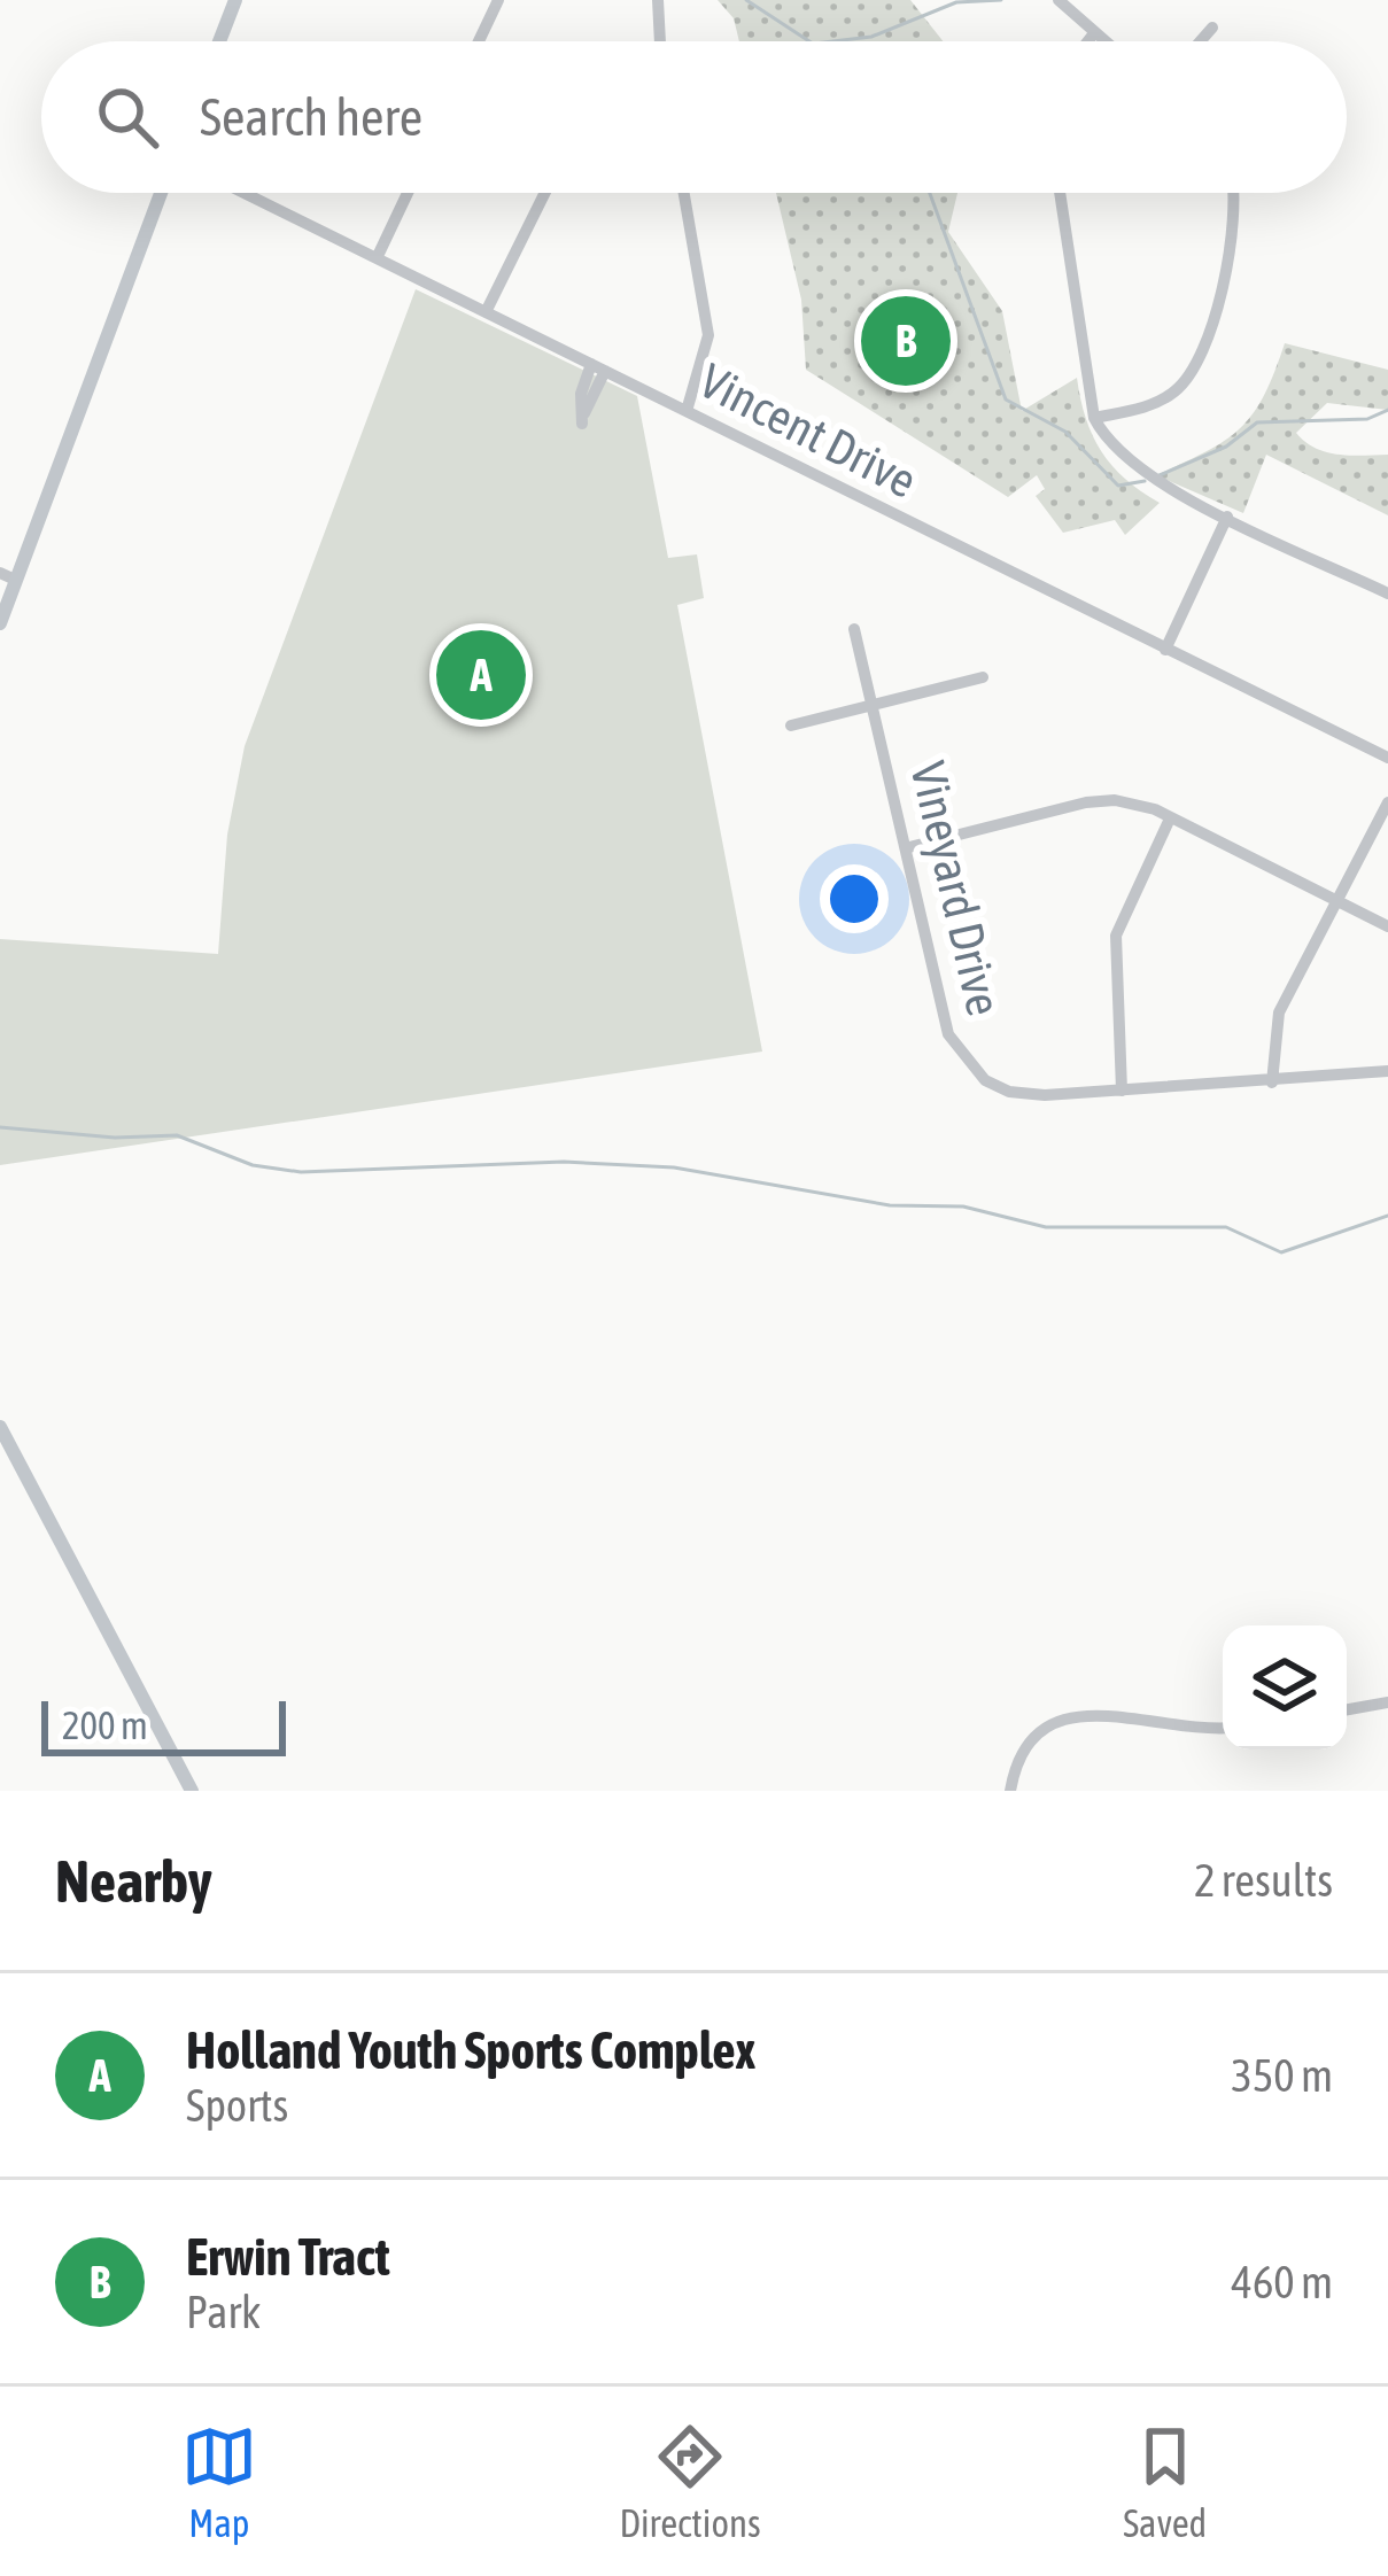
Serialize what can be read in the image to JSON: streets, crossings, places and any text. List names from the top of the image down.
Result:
{
  "streets": {
    "street": ["Vincent Drive", "Vineyard Drive"]
  },
  "scale_bar": "200 m",
  "page": {
    "search": "Search here",
    "pins": ["B", "A"],
    "scale": "200 m",
    "heading": ["Nearby", "2 results"],
    "list": [
      {
        "mark": "A",
        "name": "Holland Youth Sports Complex",
        "note": "Sports",
        "value": "350 m"
      },
      {
        "mark": "B",
        "name": "Erwin Tract",
        "note": "Park",
        "value": "460 m"
      }
    ],
    "nav": ["Map", "Directions", "Saved"]
  }
}
